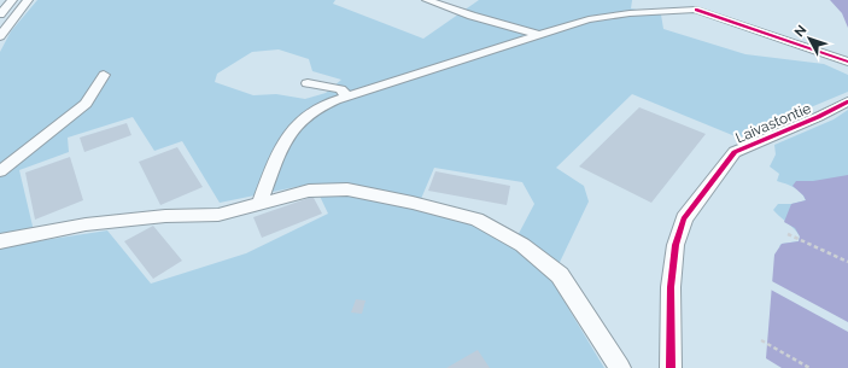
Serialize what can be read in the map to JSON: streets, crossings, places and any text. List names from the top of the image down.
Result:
{
  "streets": {
    "street": ["Laivastontie"]
  },
  "north": "top left"
}
